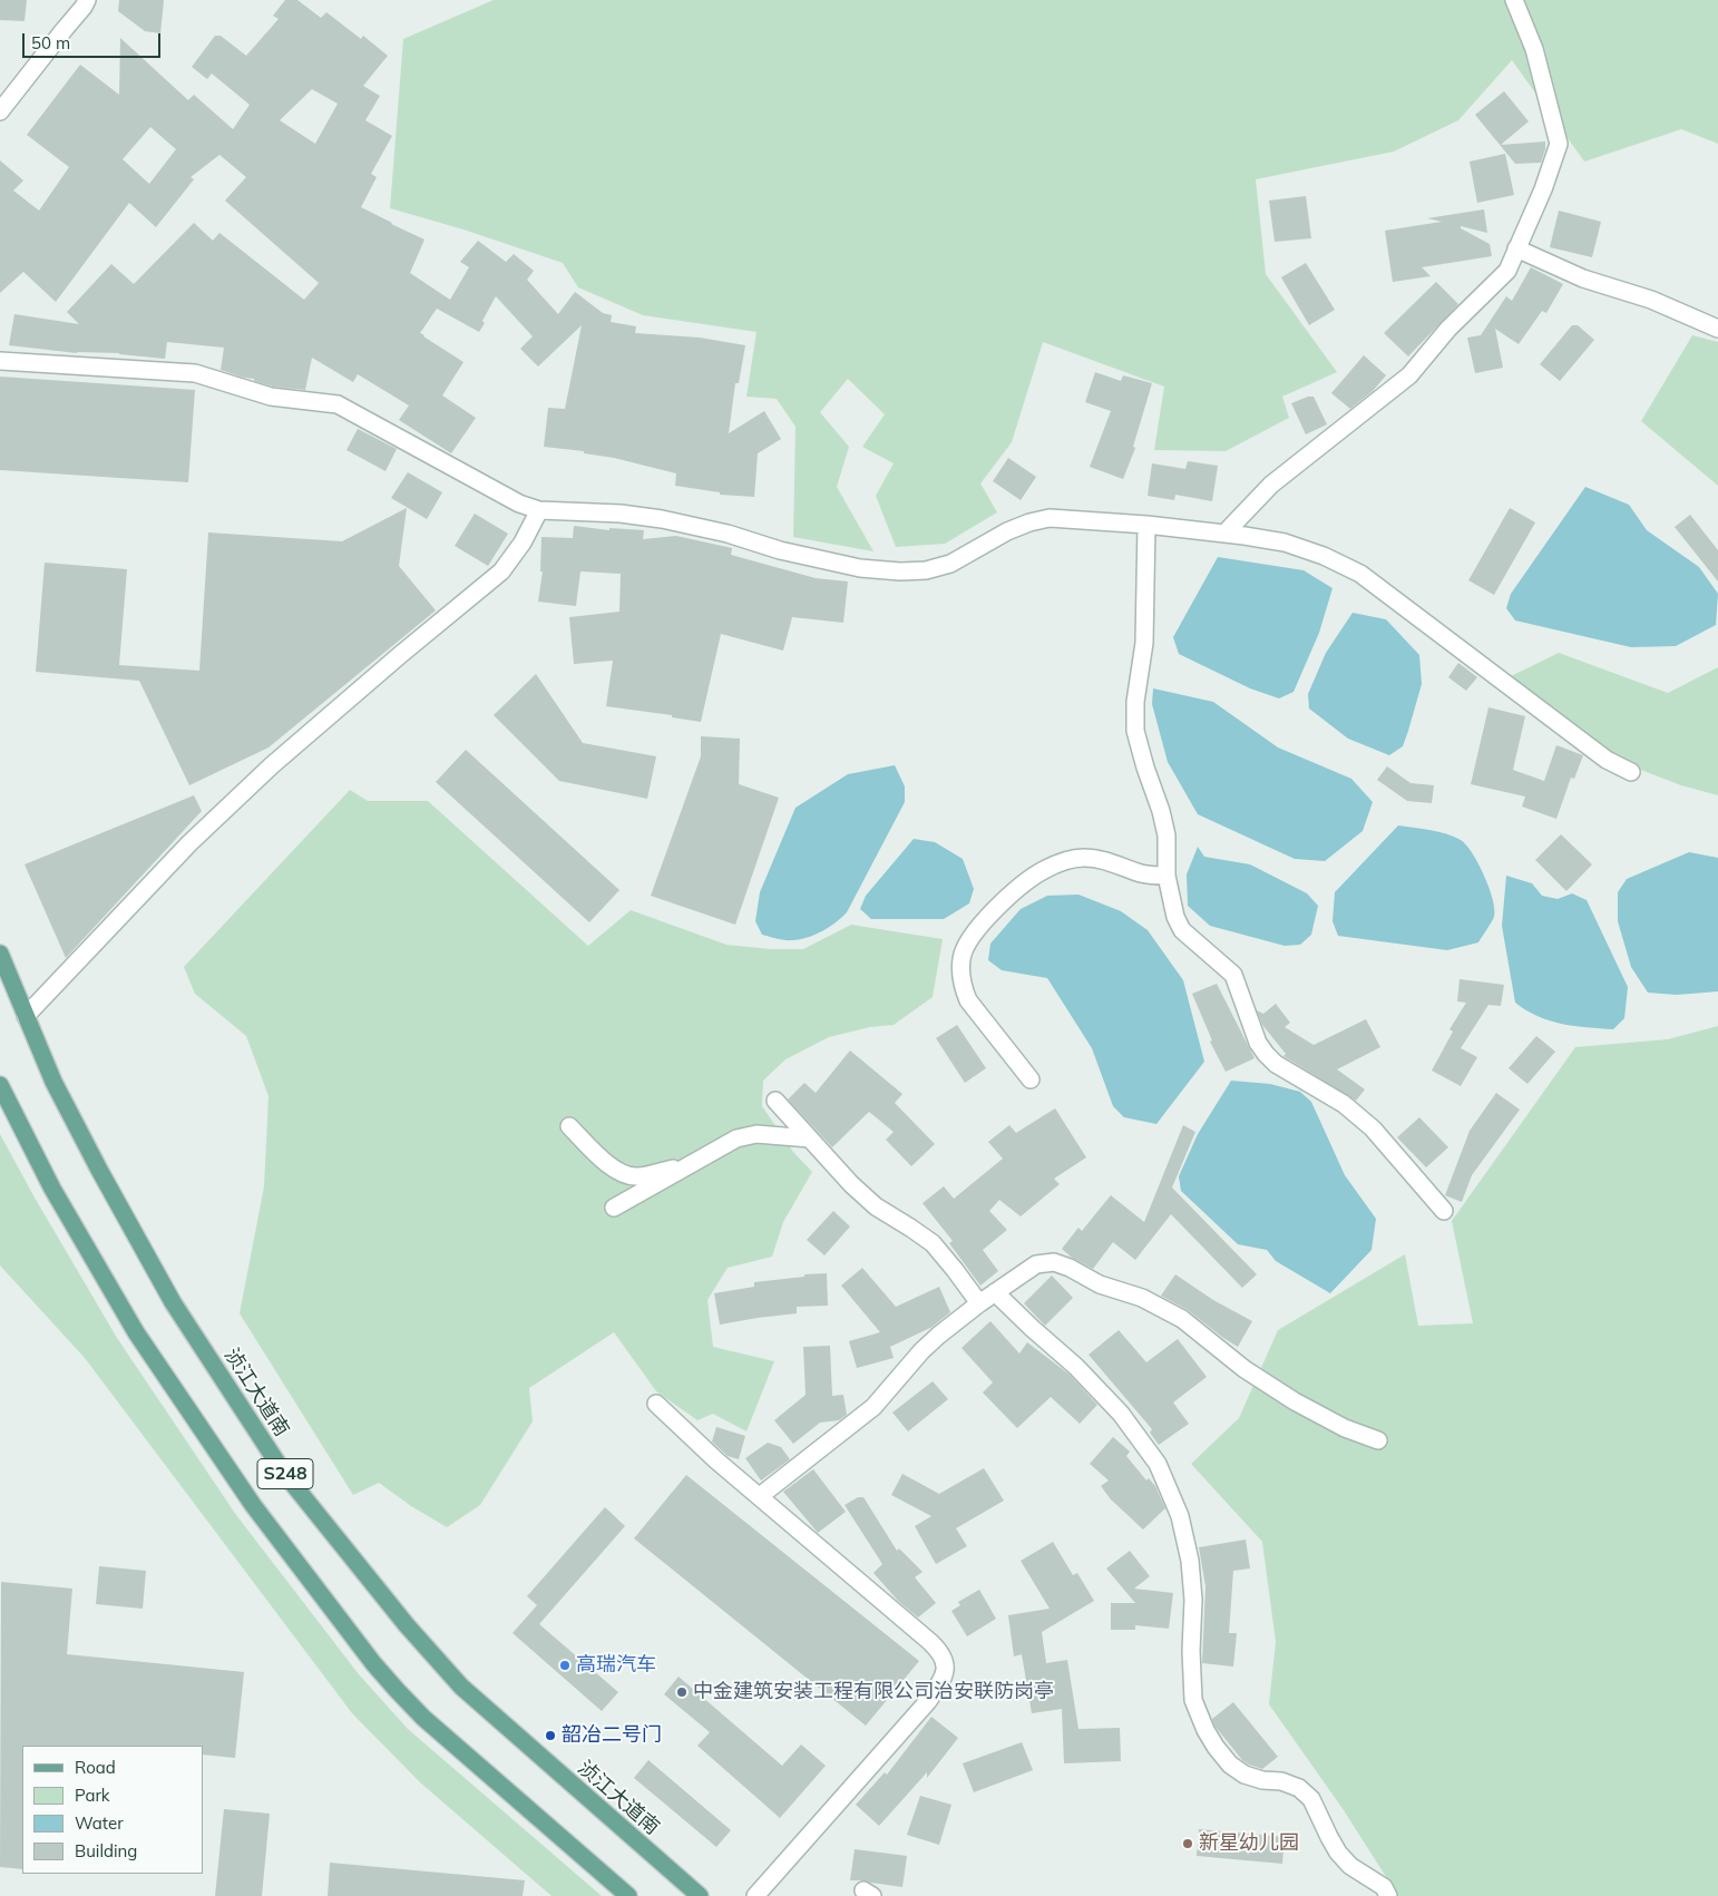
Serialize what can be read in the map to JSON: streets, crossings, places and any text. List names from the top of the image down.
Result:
{
  "streets": {
    "main road": ["浈江大道南", "S248"]
  },
  "places": [
    "高瑞汽车",
    "中金建筑安装工程有限公司治安联防岗亭",
    "韶冶二号门",
    "新星幼儿园"
  ],
  "legend": [
    "Road",
    "Park",
    "Water",
    "Building"
  ],
  "scale_bar": "50 m"
}
